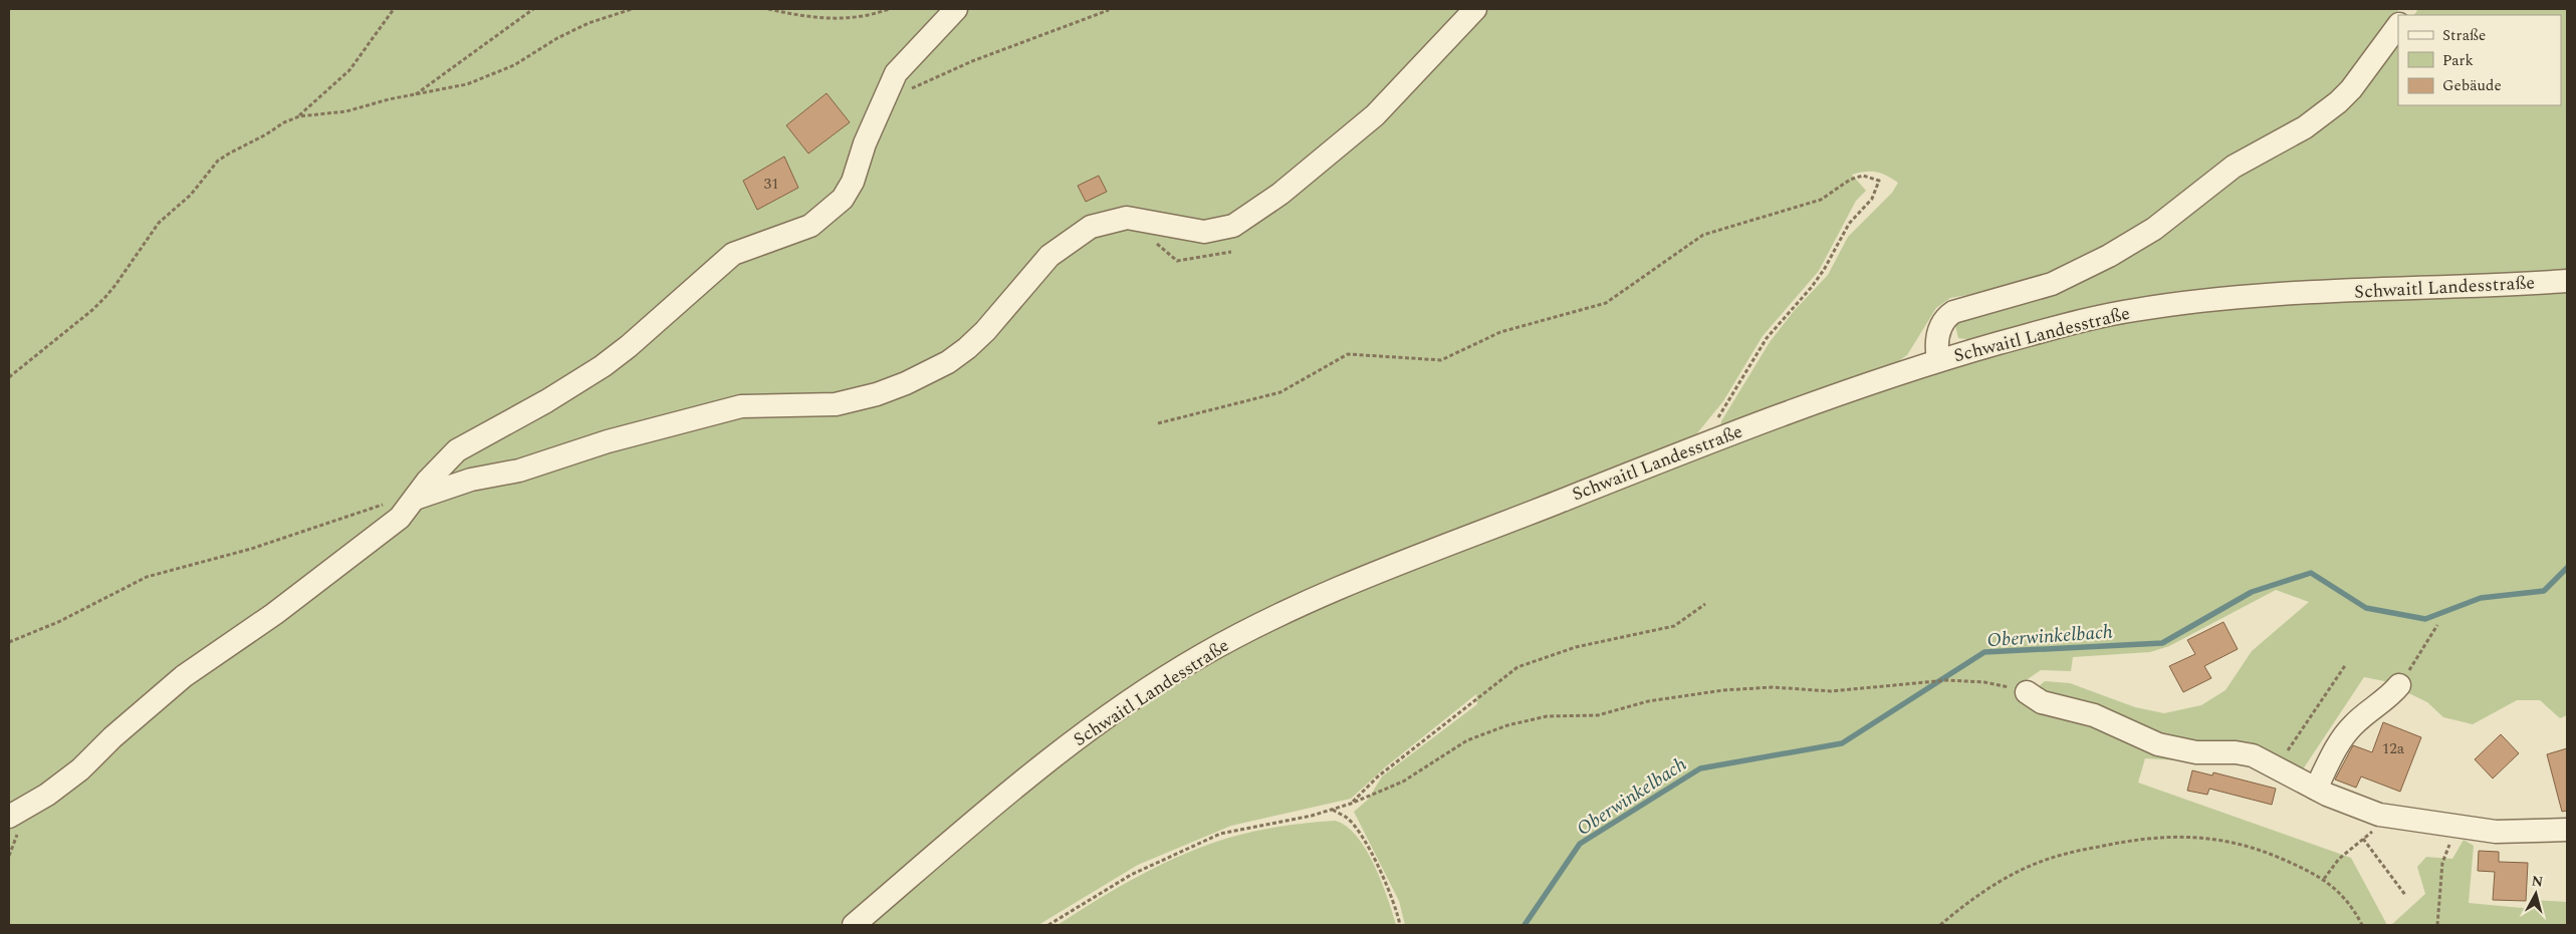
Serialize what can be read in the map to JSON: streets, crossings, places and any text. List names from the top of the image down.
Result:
{
  "streets": {
    "street": ["Schwaitl Landesstraße"]
  },
  "water": ["Oberwinkelbach"],
  "house_numbers": ["31", "12a"],
  "legend": ["Straße", "Park", "Gebäude"],
  "north": "top"
}
